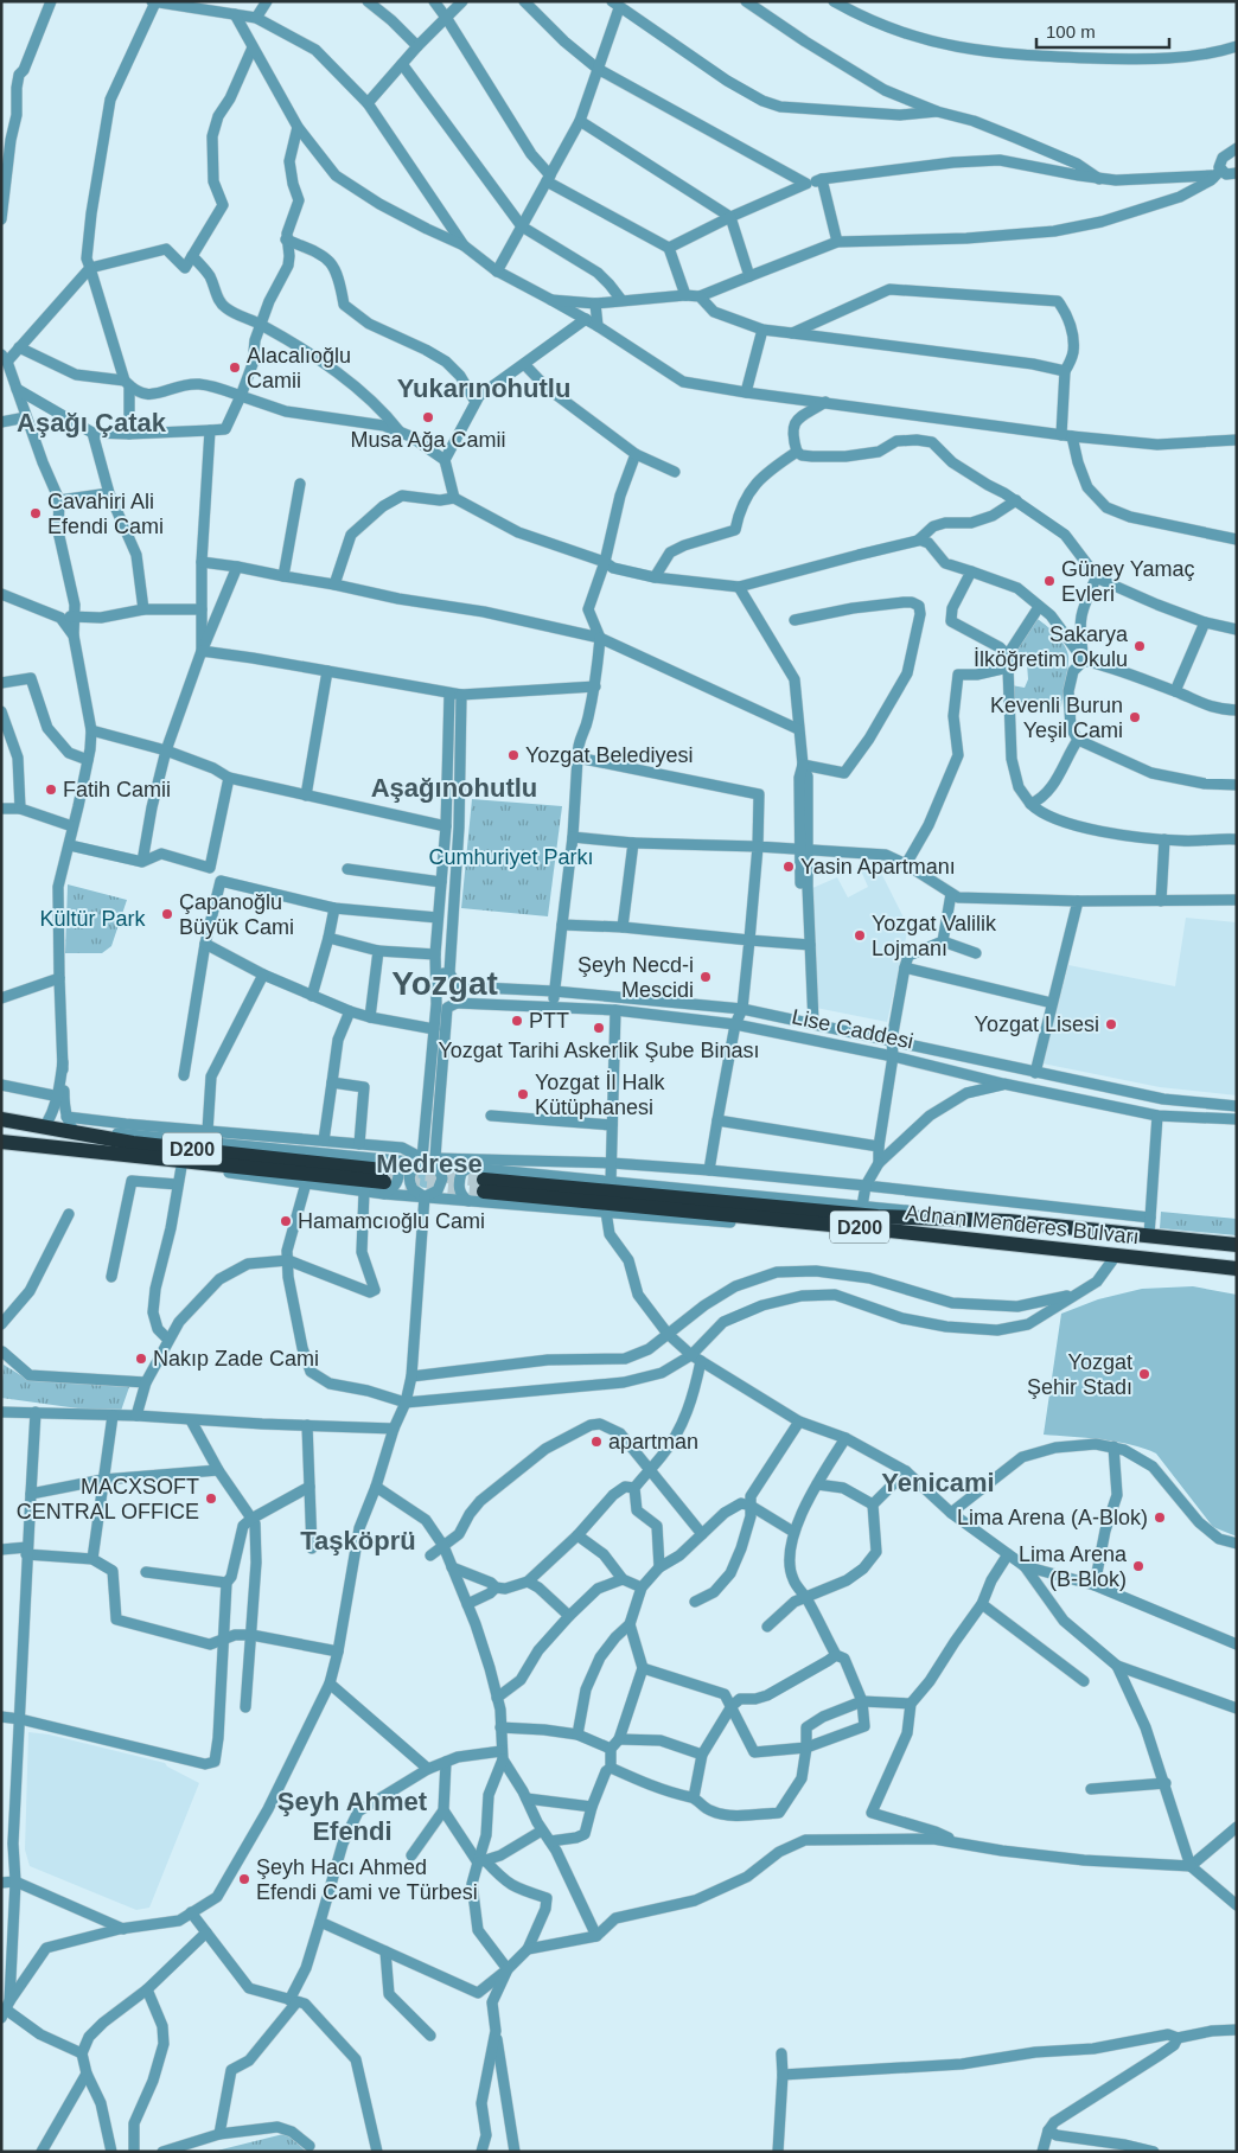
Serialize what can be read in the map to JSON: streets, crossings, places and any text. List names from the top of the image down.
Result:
{
  "streets": {
    "highway": ["D200", "Adnan Menderes Bulvarı"],
    "street": ["Lise Caddesi"]
  },
  "districts": [
    "Yukarınohutlu",
    "Aşağı Çatak",
    "Aşağınohutlu",
    "Yozgat",
    "Medrese",
    "Yenicami",
    "Taşköprü",
    "Şeyh Ahmet Efendi"
  ],
  "parks": ["Cumhuriyet Parkı", "Kültür Park"],
  "places": [
    "Alacalıoğlu Camii",
    "Musa Ağa Camii",
    "Cavahiri Ali Efendi Cami",
    "Güney Yamaç Evleri",
    "Sakarya İlköğretim Okulu",
    "Kevenli Burun Yeşil Cami",
    "Yozgat Belediyesi",
    "Fatih Camii",
    "Yasin Apartmanı",
    "Çapanoğlu Büyük Cami",
    "Yozgat Valilik Lojmanı",
    "Şeyh Necd-i Mescidi",
    "PTT",
    "Yozgat Lisesi",
    "Yozgat Tarihi Askerlik Şube Binası",
    "Yozgat İl Halk Kütüphanesi",
    "Hamamcıoğlu Cami",
    "Nakıp Zade Cami",
    "Yozgat Şehir Stadı",
    "apartman",
    "MACXSOFT CENTRAL OFFICE",
    "Lima Arena (A-Blok)",
    "Lima Arena (B-Blok)",
    "Şeyh Hacı Ahmed Efendi Cami ve Türbesi"
  ],
  "scale_bar": "100 m"
}
